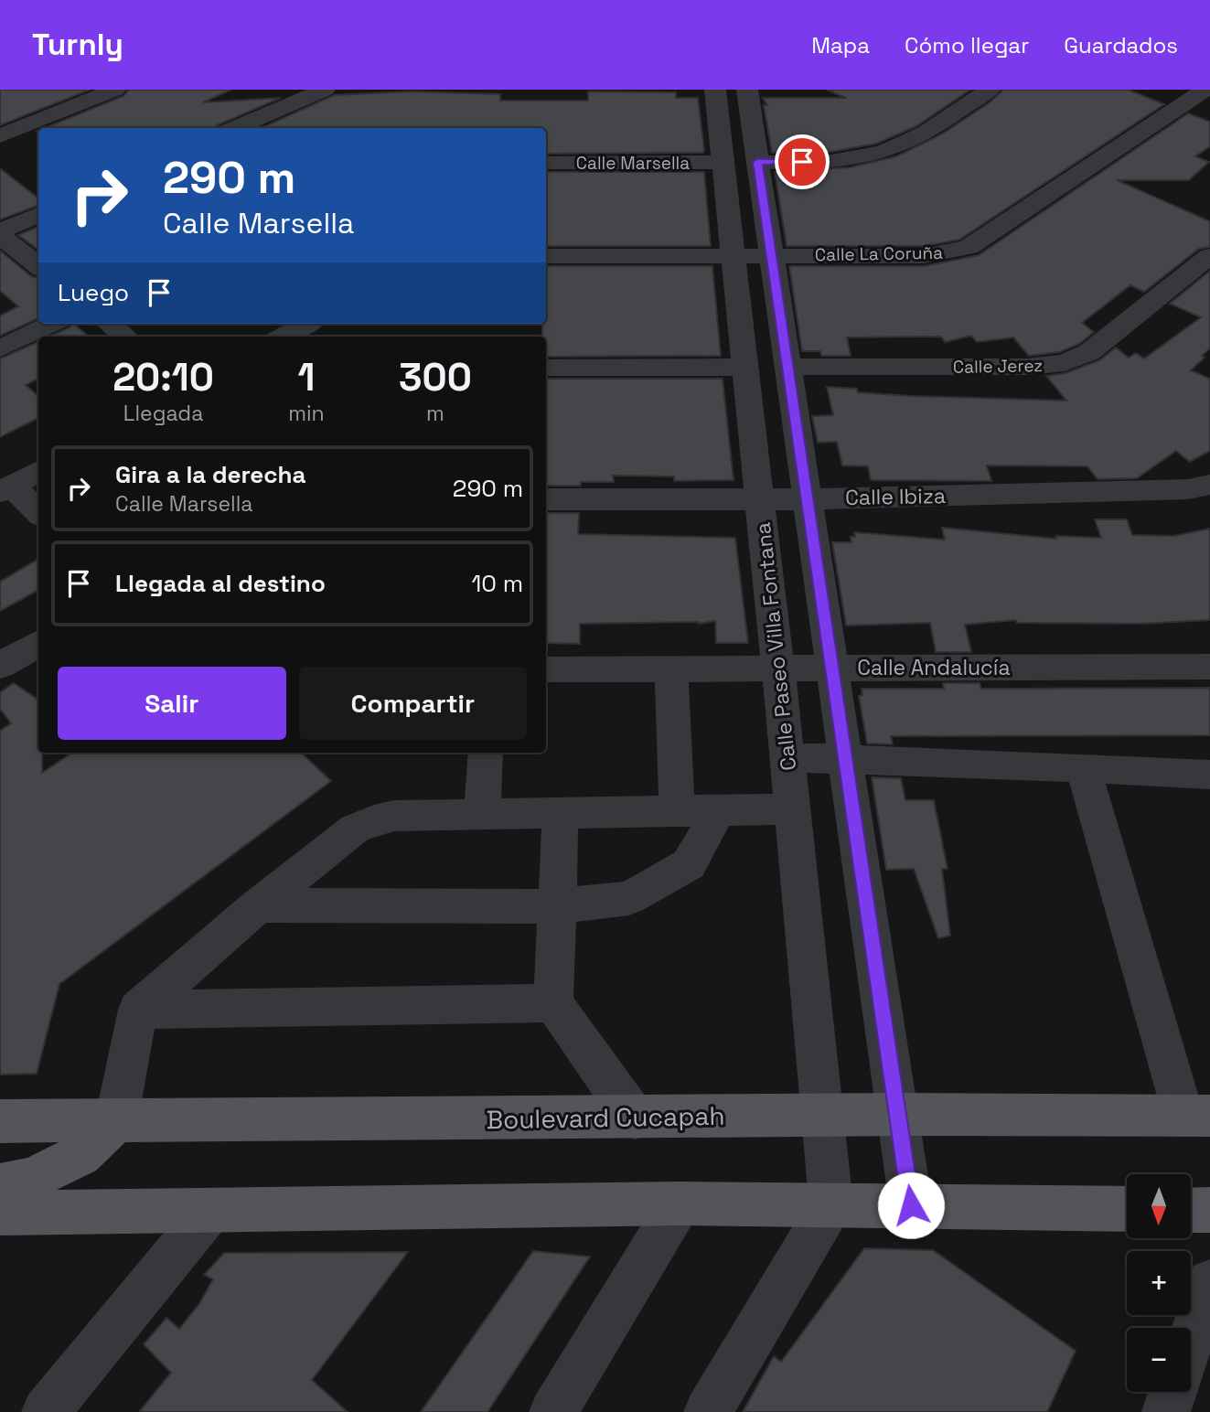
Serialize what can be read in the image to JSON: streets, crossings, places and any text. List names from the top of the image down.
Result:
{
  "streets": {
    "main road": ["Boulevard Cucapah"],
    "street": [
      "Calle Marsella",
      "Calle La Coruña",
      "Calle Jerez",
      "Calle Ibiza",
      "Calle Paseo Villa Fontana",
      "Calle Andalucía"
    ]
  },
  "crossings": [
    ["Calle Marsella", "Calle Paseo Villa Fontana"],
    ["Calle La Coruña", "Calle Paseo Villa Fontana"],
    ["Calle Ibiza", "Calle Paseo Villa Fontana"],
    ["Calle Paseo Villa Fontana", "Calle Andalucía"],
    ["Calle Paseo Villa Fontana", "Boulevard Cucapah"]
  ],
  "north": "bottom",
  "page": {
    "header": "Turnly",
    "nav": ["Mapa", "Cómo llegar", "Guardados"],
    "turn": ["290 m", "Calle Marsella"],
    "then": "Luego",
    "eta": [
      "20:10",
      "Llegada",
      "1",
      "min",
      "300",
      "m"
    ],
    "list": [
      {
        "name": "Gira a la derecha",
        "note": "Calle Marsella",
        "value": "290 m"
      },
      {
        "name": "Llegada al destino",
        "value": "10 m"
      }
    ],
    "buttons": ["Salir", "Compartir"],
    "map_buttons": ["+", "−"]
  }
}
